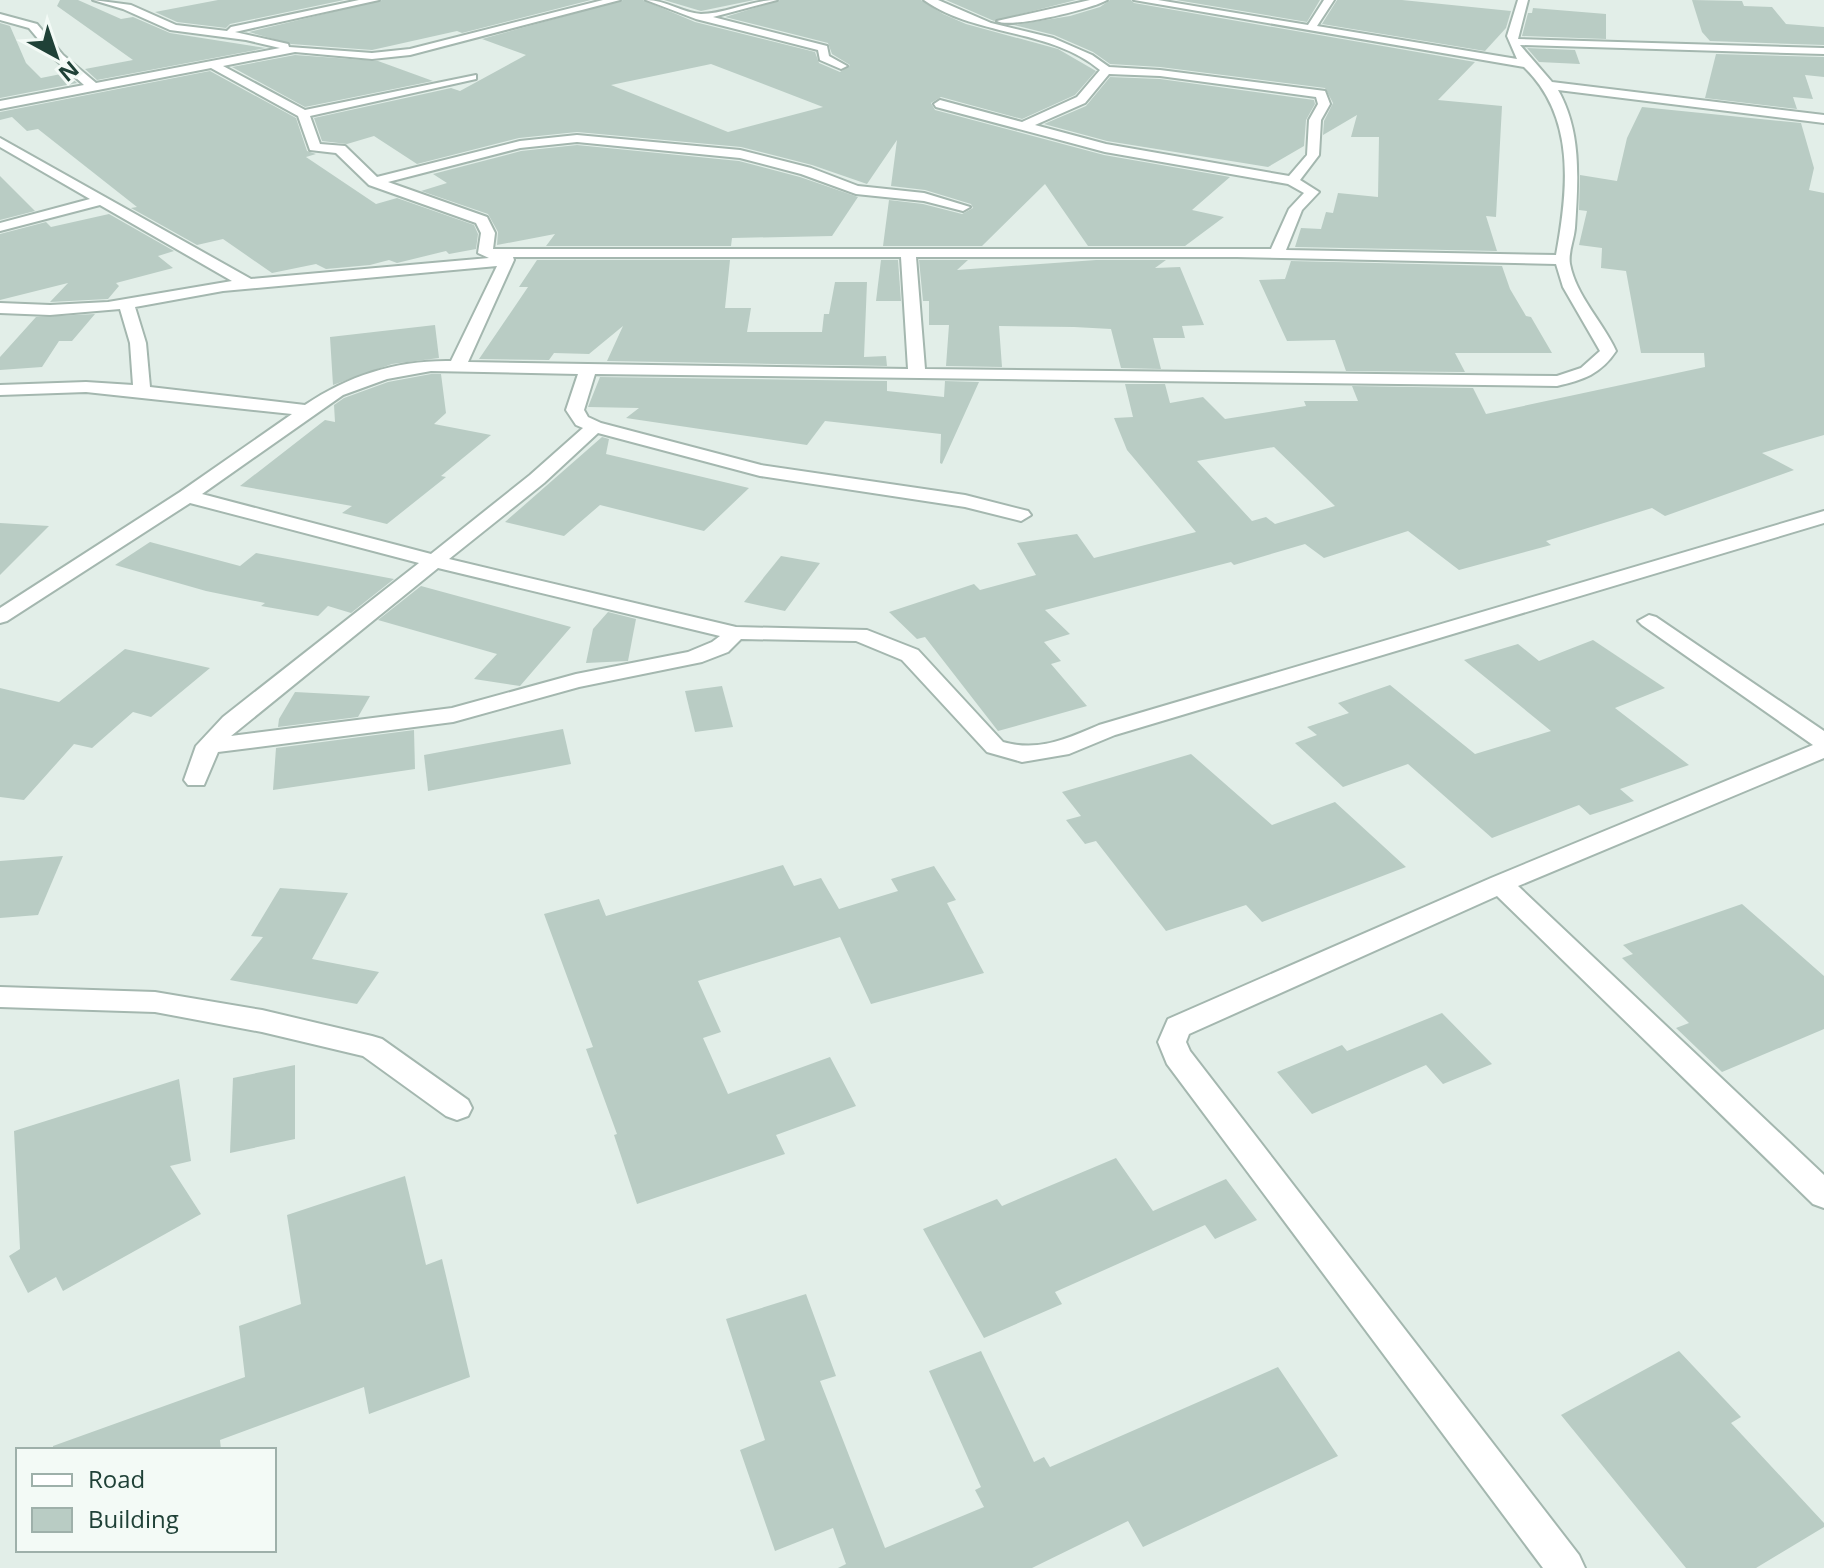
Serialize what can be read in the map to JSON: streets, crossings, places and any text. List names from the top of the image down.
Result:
{
  "legend": ["Road", "Building"],
  "north": "bottom right"
}
